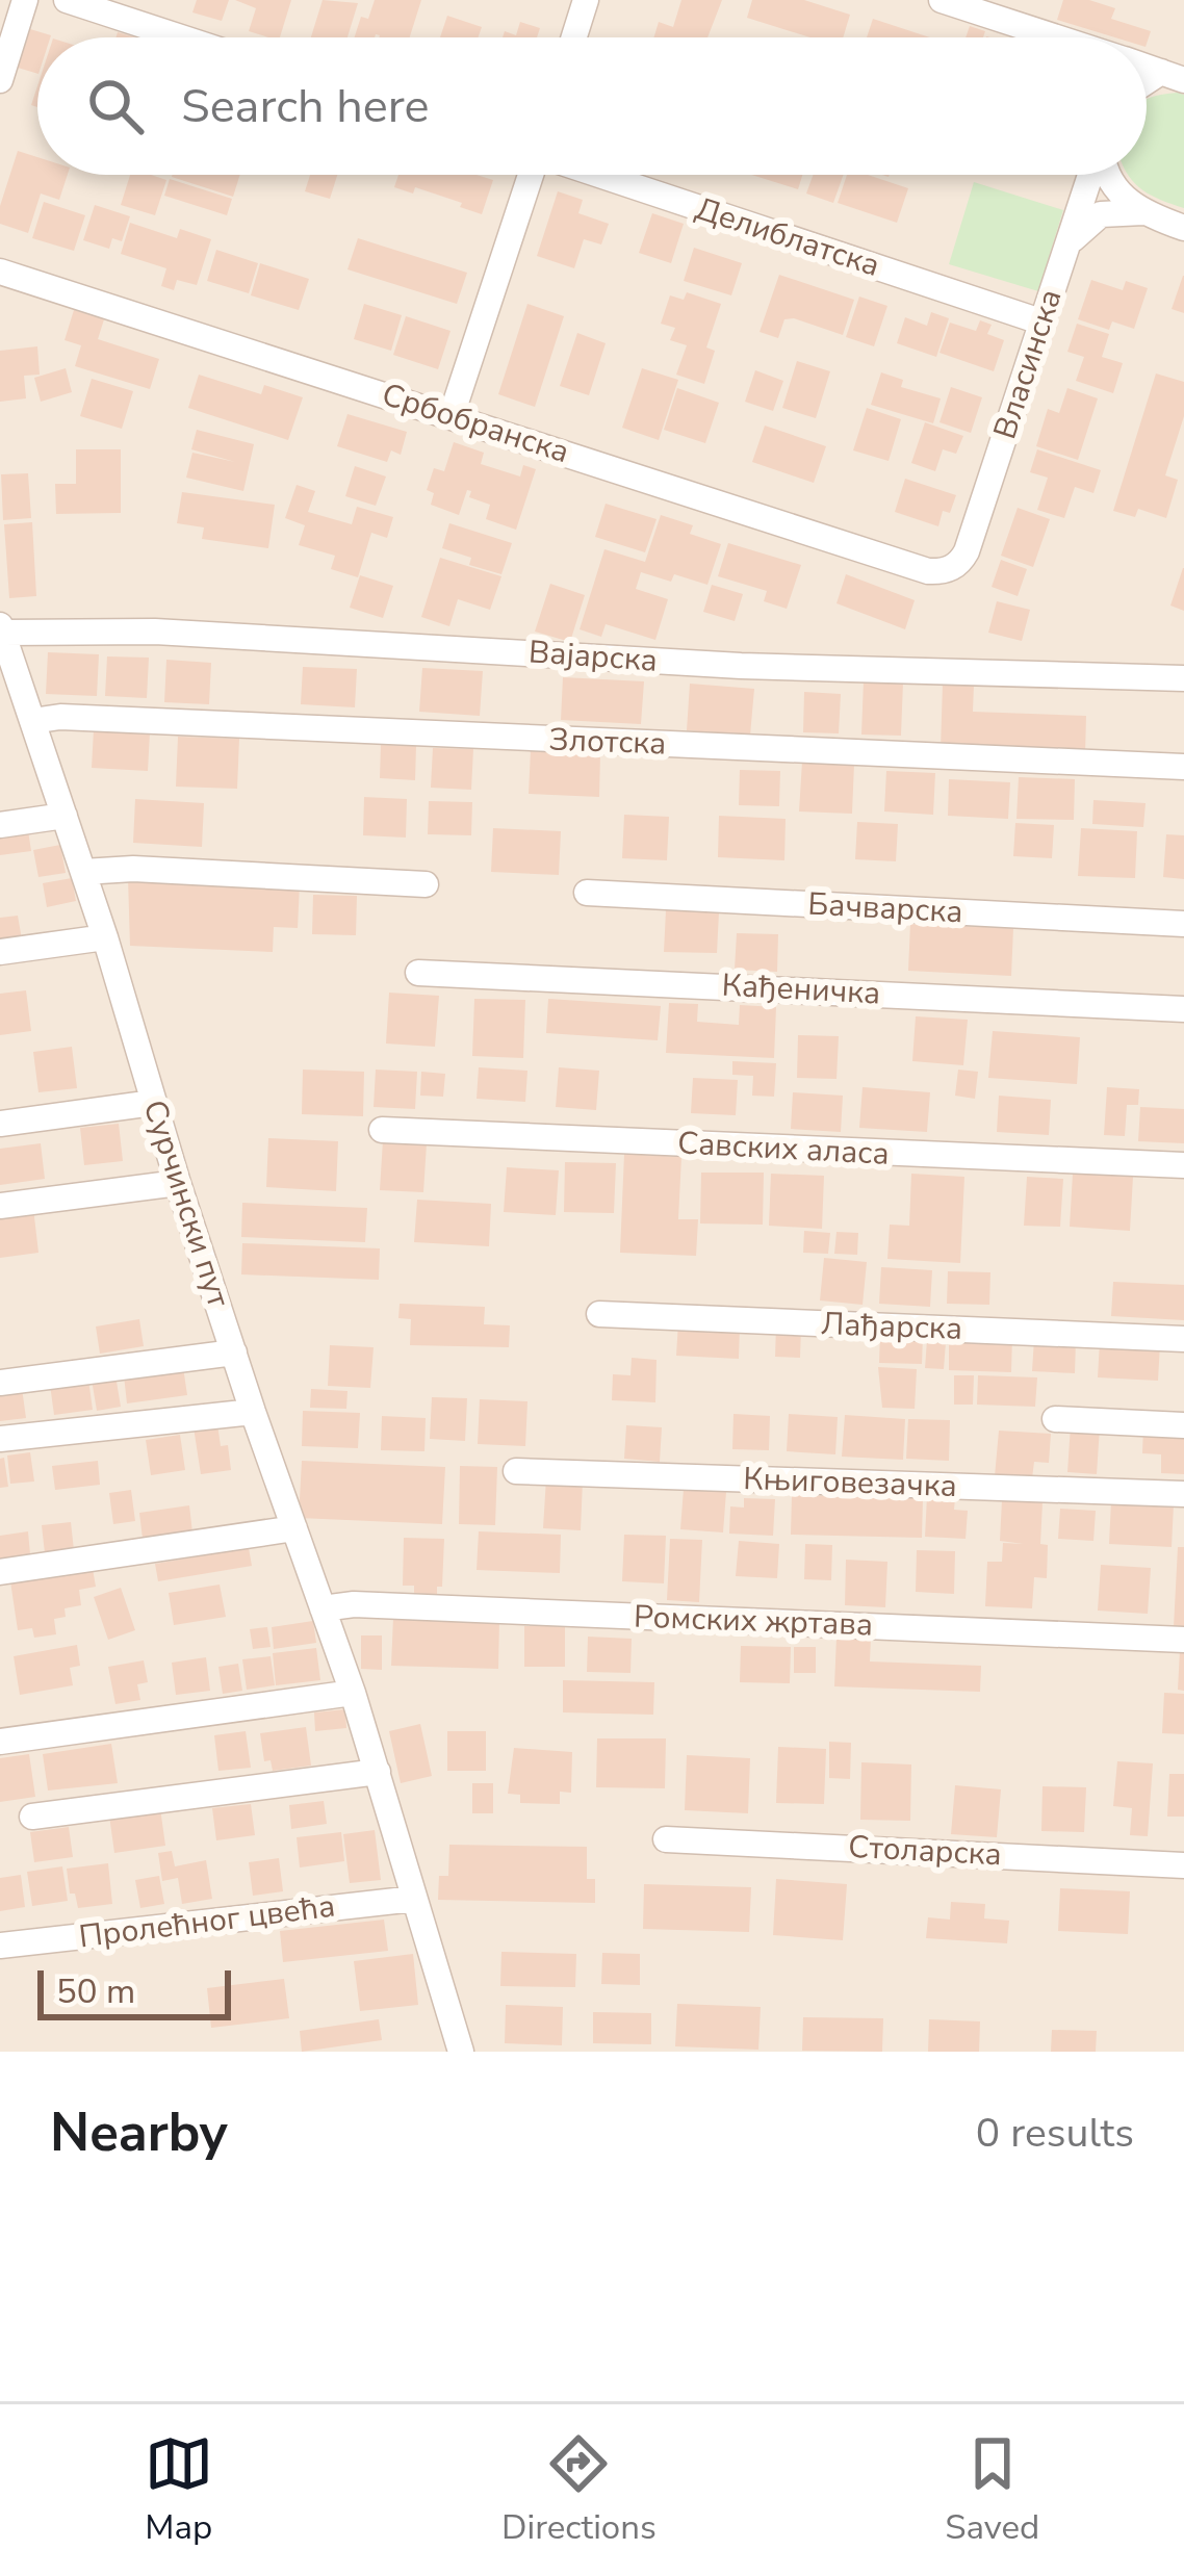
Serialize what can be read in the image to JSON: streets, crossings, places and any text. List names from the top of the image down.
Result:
{
  "streets": {
    "street": [
      "Делиблатска",
      "Власинска",
      "Србобранска",
      "Вајарска",
      "Злотска",
      "Бачварска",
      "Кађеничка",
      "Савских аласа",
      "Сурчински пут",
      "Лађарска",
      "Књиговезачка",
      "Ромских жртава",
      "Столарска",
      "Пролећног цвећа"
    ]
  },
  "crossings": [
    ["Делиблатска", "Власинска"],
    ["Власинска", "Србобранска"],
    ["Вајарска", "Сурчински пут"],
    ["Злотска", "Сурчински пут"],
    ["Сурчински пут", "Ромских жртава"],
    ["Сурчински пут", "Пролећног цвећа"]
  ],
  "scale_bar": "50 m",
  "page": {
    "search": "Search here",
    "scale": "50 m",
    "heading": ["Nearby", "0 results"],
    "nav": ["Map", "Directions", "Saved"]
  }
}
